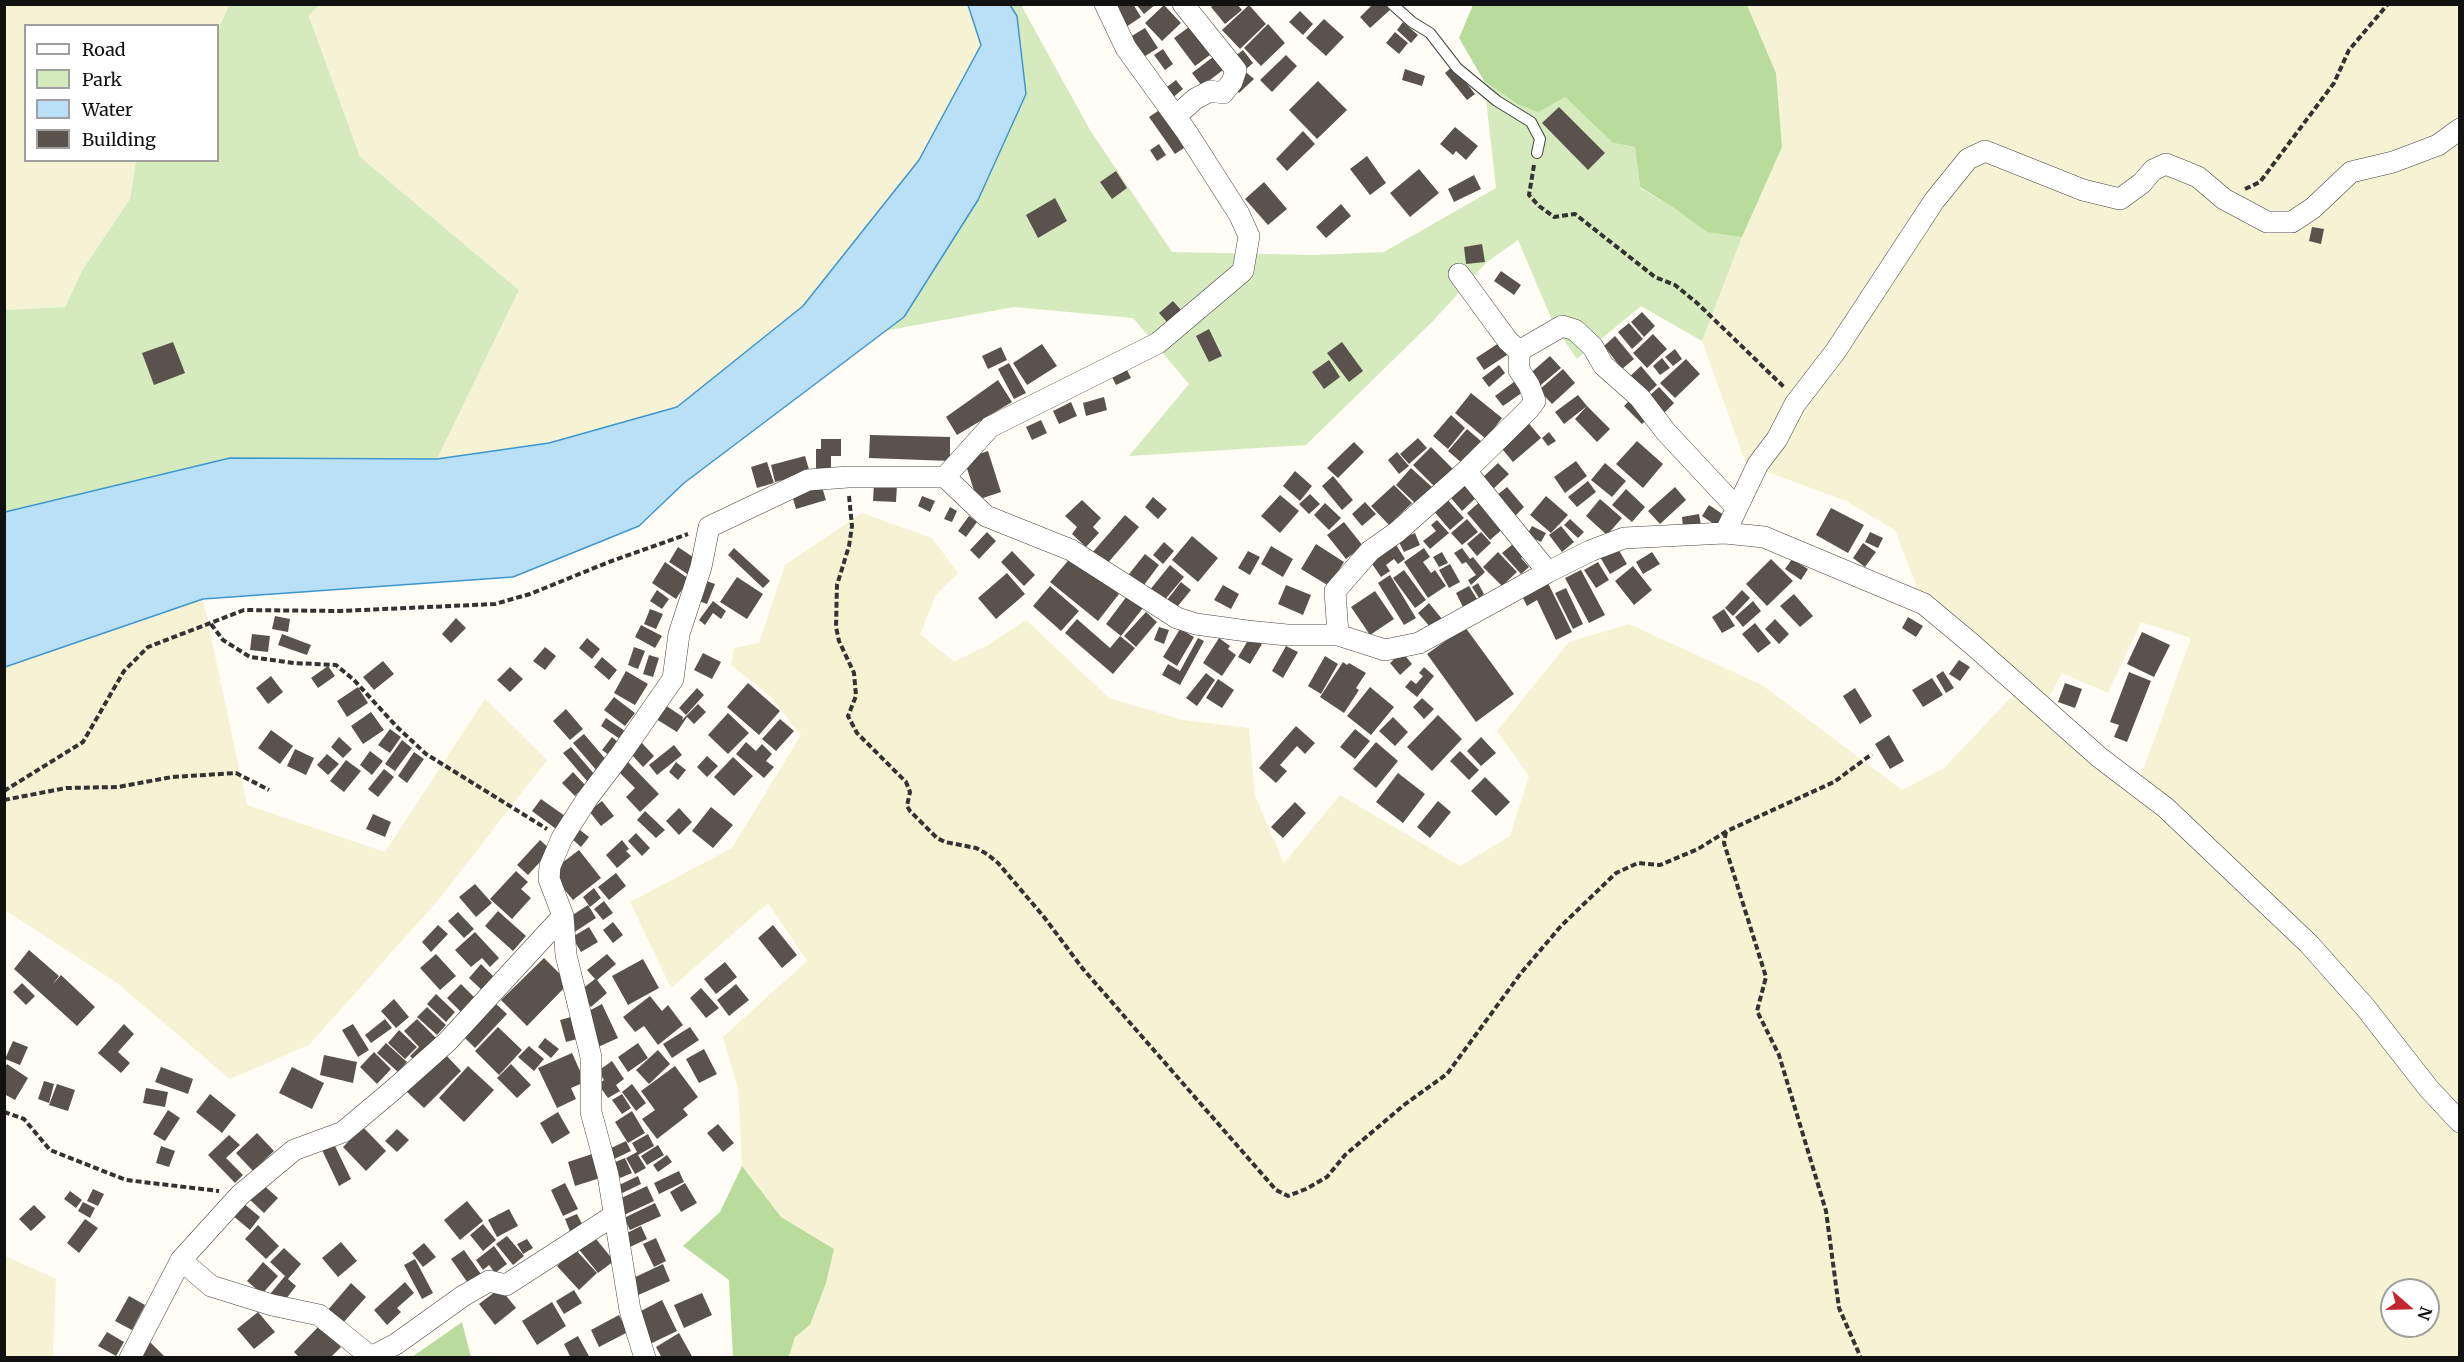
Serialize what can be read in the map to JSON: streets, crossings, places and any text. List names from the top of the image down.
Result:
{
  "legend": [
    "Road",
    "Park",
    "Water",
    "Building"
  ],
  "north": "right"
}
